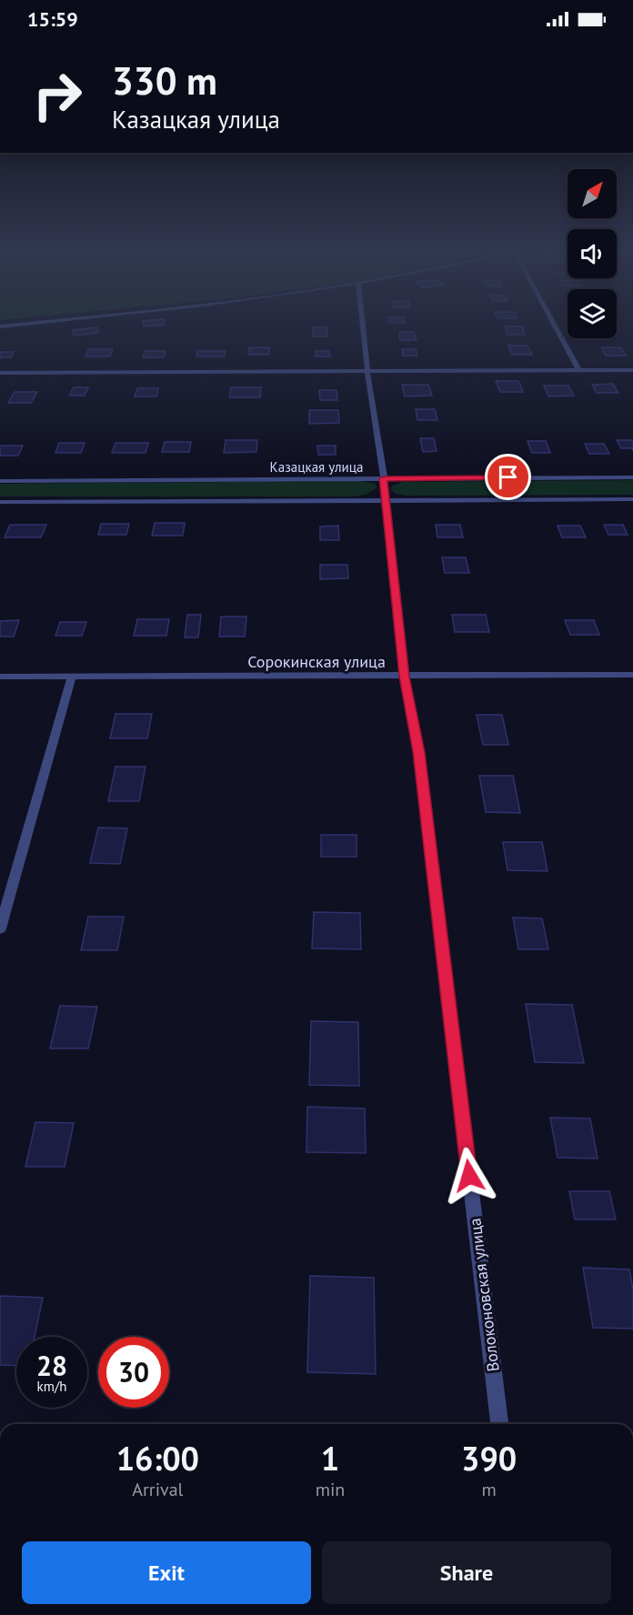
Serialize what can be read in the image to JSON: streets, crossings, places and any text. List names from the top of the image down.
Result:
{
  "streets": {
    "street": ["Казацкая улица", "Сорокинская улица", "Волоконовская улица"]
  },
  "crossings": [
    ["Казацкая улица", "Волоконовская улица"],
    ["Сорокинская улица", "Волоконовская улица"]
  ],
  "north": "top right",
  "page": {
    "status": "15:59",
    "turn": ["330 m", "Казацкая улица"],
    "speed": "28 km/h",
    "limit": "30",
    "eta": [
      "16:00",
      "Arrival",
      "1",
      "min",
      "390",
      "m"
    ],
    "buttons": ["Exit", "Share"]
  }
}
